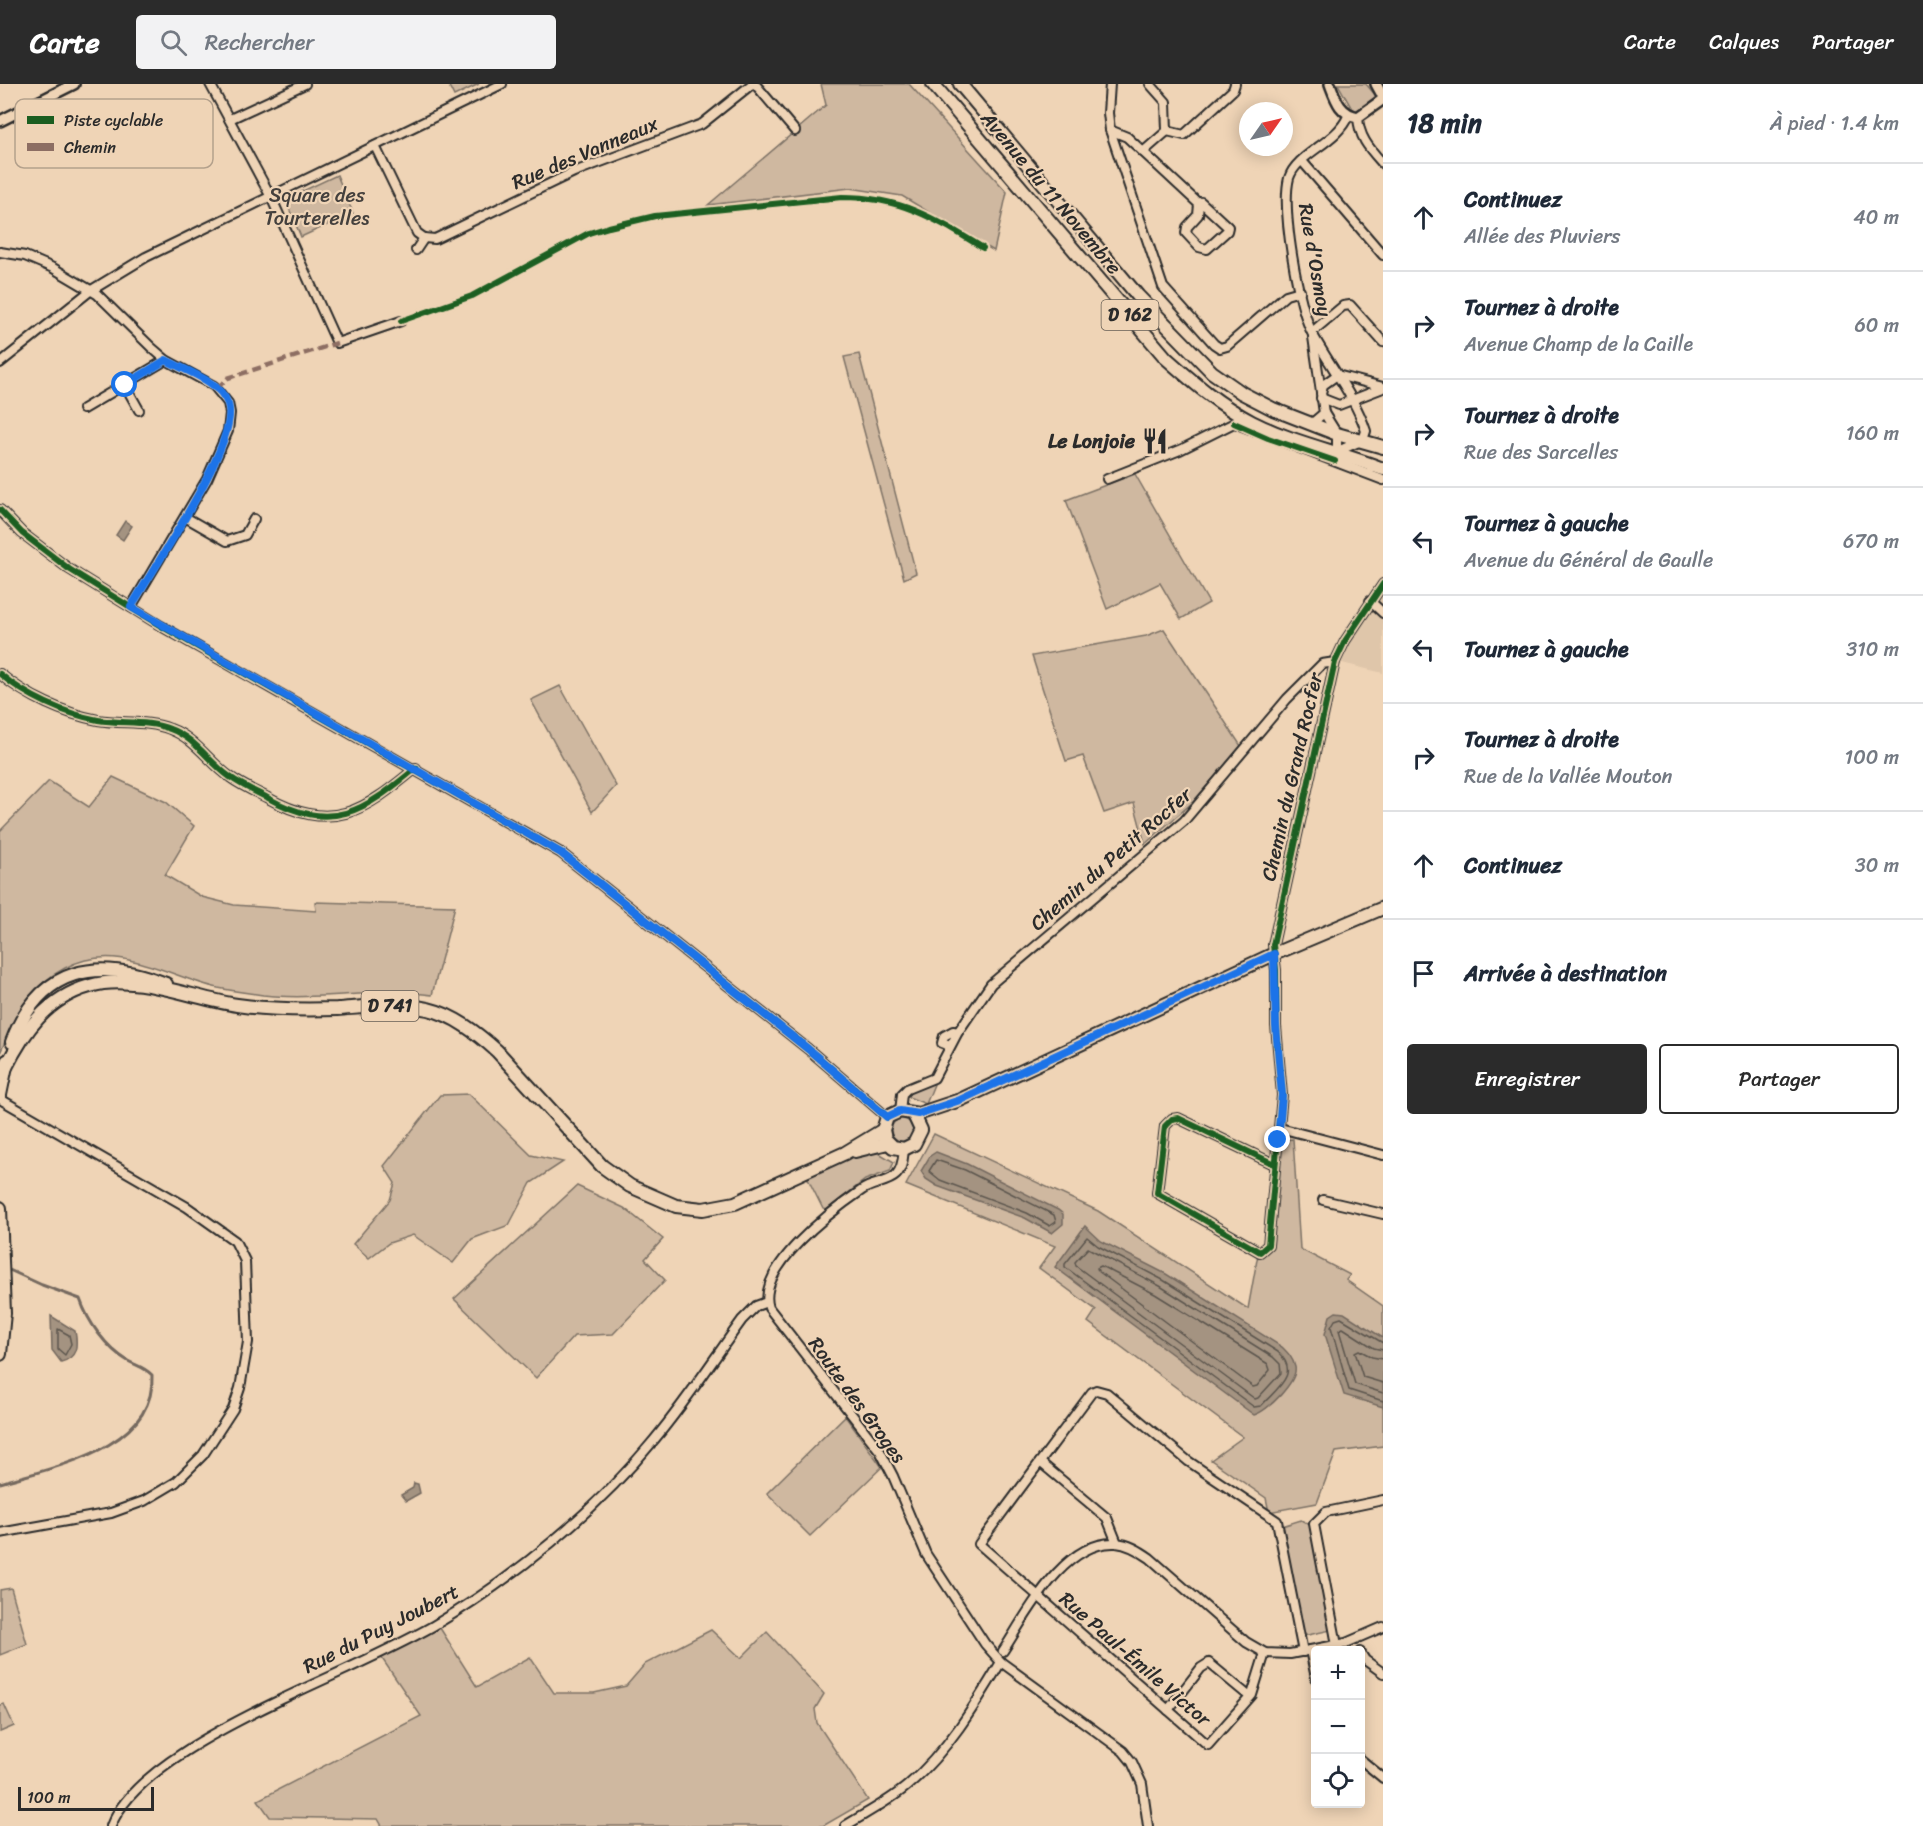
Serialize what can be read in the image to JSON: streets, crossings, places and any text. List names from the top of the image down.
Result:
{
  "streets": {
    "main road": ["Avenue du 11 Novembre", "D 162", "D 741"],
    "street": [
      "Rue des Vanneaux",
      "Rue d'Osmoy",
      "Chemin du Grand Rocfer",
      "Chemin du Petit Rocfer",
      "Route des Groges",
      "Rue du Puy Joubert",
      "Rue Paul-Émile Victor"
    ]
  },
  "crossings": [
    ["Avenue du 11 Novembre", "Rue d'Osmoy"],
    ["Chemin du Grand Rocfer", "Chemin du Petit Rocfer"],
    ["Chemin du Petit Rocfer", "D 741"],
    ["Route des Groges", "Rue du Puy Joubert"]
  ],
  "parks": ["Square des Tourterelles"],
  "places": {
    "restaurant": ["Le Lonjoie"]
  },
  "legend": ["Piste cyclable", "Chemin"],
  "scale_bar": "100 m",
  "north": "top right",
  "page": {
    "header": "Carte",
    "search": "Rechercher",
    "nav": ["Carte", "Calques", "Partager"],
    "heading": ["18 min", "À pied · 1.4 km"],
    "list": [
      ["Continuez", "Allée des Pluviers", "40 m"],
      ["Tournez à droite", "Avenue Champ de la Caille", "60 m"],
      ["Tournez à droite", "Rue des Sarcelles", "160 m"],
      ["Tournez à gauche", "Avenue du Général de Gaulle", "670 m"],
      ["Tournez à gauche", "310 m"],
      ["Tournez à droite", "Rue de la Vallée Mouton", "100 m"],
      ["Continuez", "30 m"],
      "Arrivée à destination"
    ],
    "buttons": ["Enregistrer", "Partager"],
    "map_buttons": ["+", "−"],
    "scale": "100 m"
  }
}
